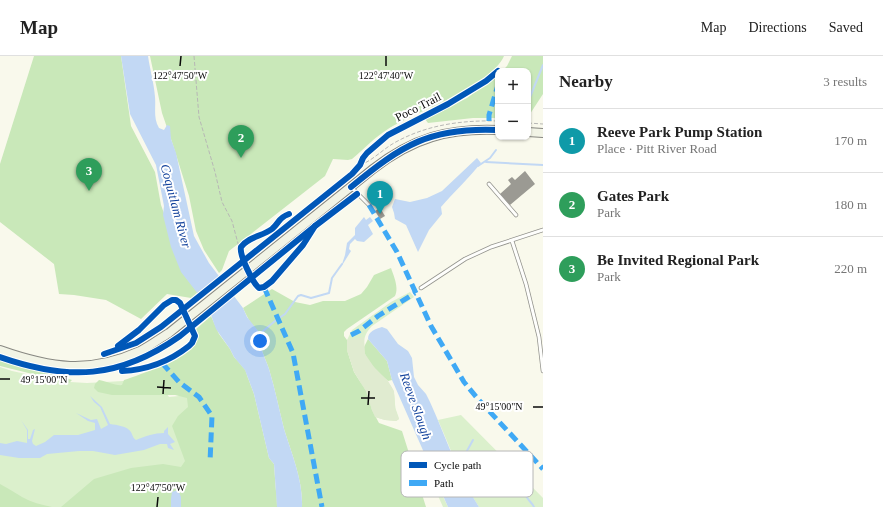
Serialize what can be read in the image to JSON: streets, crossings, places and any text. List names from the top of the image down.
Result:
{
  "streets": {
    "cycle path": ["Poco Trail"]
  },
  "water": ["Coquitlam River", "Reeve Slough"],
  "legend": ["Cycle path", "Path"],
  "page": {
    "header": "Map",
    "nav": ["Map", "Directions", "Saved"],
    "heading": ["Nearby", "3 results"],
    "map_buttons": ["+", "−"],
    "list": [
      {
        "mark": "1",
        "name": "Reeve Park Pump Station",
        "note": "Place · Pitt River Road",
        "value": "170 m"
      },
      {
        "mark": "2",
        "name": "Gates Park",
        "note": "Park",
        "value": "180 m"
      },
      {
        "mark": "3",
        "name": "Be Invited Regional Park",
        "note": "Park",
        "value": "220 m"
      }
    ],
    "pins": ["2", "3", "1"]
  },
  "coordinates": ["122°47'50\"W", "122°47'40\"W", "49°15'00\"N"]
}
